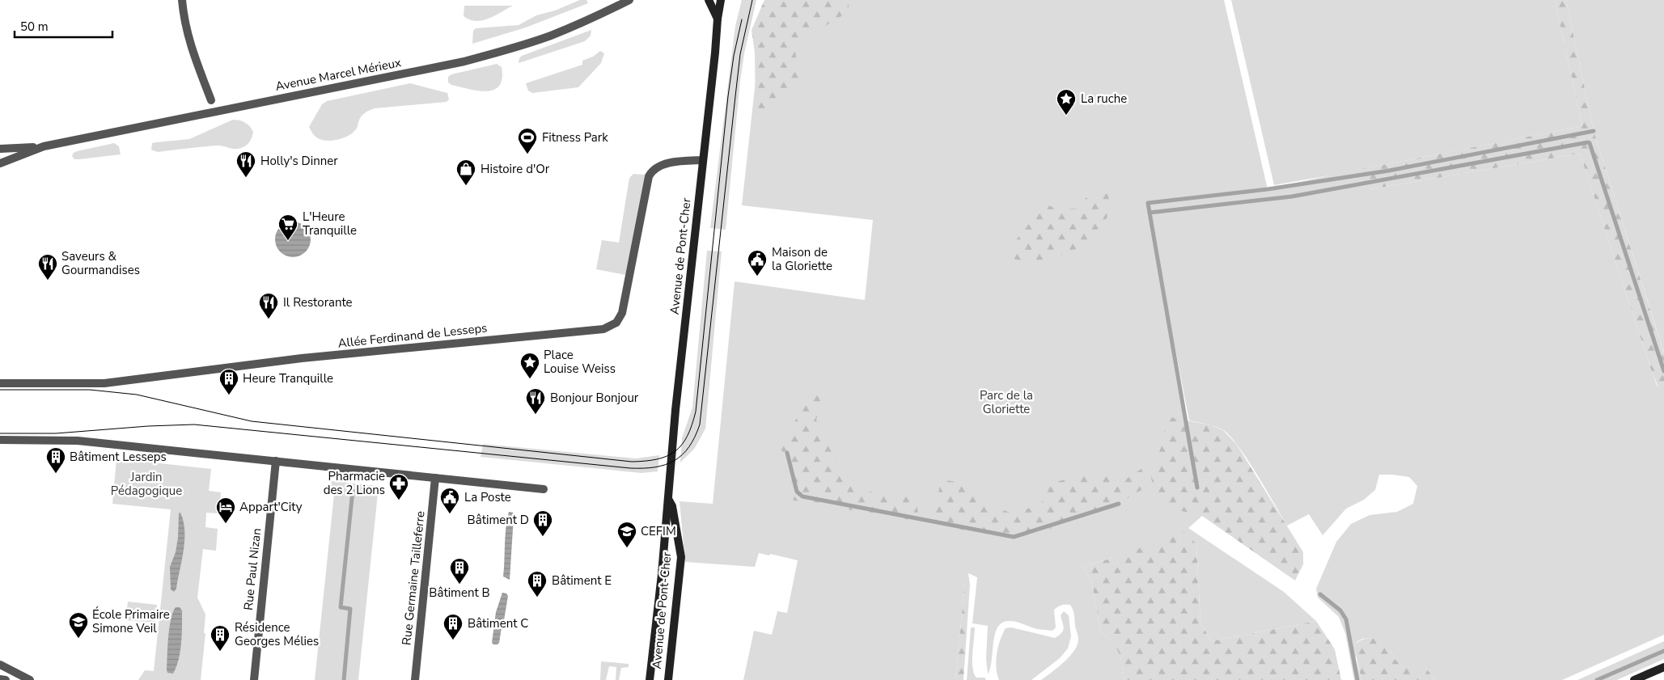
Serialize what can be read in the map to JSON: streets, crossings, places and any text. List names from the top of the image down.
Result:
{
  "streets": {
    "main road": ["Avenue de Pont-Cher"],
    "street": [
      "Avenue Marcel Mérieux",
      "Allée Ferdinand de Lesseps",
      "Rue Paul Nizan",
      "Rue Germaine Tailleferre"
    ]
  },
  "crossings": [
    ["Avenue de Pont-Cher", "Allée Ferdinand de Lesseps"]
  ],
  "parks": ["Parc de la Gloriette", "Jardin Pédagogique"],
  "places": {
    "place": ["La ruche", "Place Louise Weiss"],
    "sports": ["Fitness Park"],
    "restaurant": [
      "Holly's Dinner",
      "Saveurs & Gourmandises",
      "Il Restorante",
      "Bonjour Bonjour"
    ],
    "shop": ["Histoire d'Or"],
    "supermarket": ["L'Heure Tranquille"],
    "public building": ["Maison de la Gloriette", "La Poste"],
    "building": [
      "Heure Tranquille",
      "Bâtiment Lesseps",
      "Bâtiment D",
      "Bâtiment B",
      "Bâtiment E",
      "Bâtiment C",
      "Résidence Georges Mélies"
    ],
    "pharmacy": ["Pharmacie des 2 Lions"],
    "hotel": ["Appart'City"],
    "school or university": ["CEFIM", "École Primaire Simone Veil"]
  },
  "scale_bar": "50 m"
}
